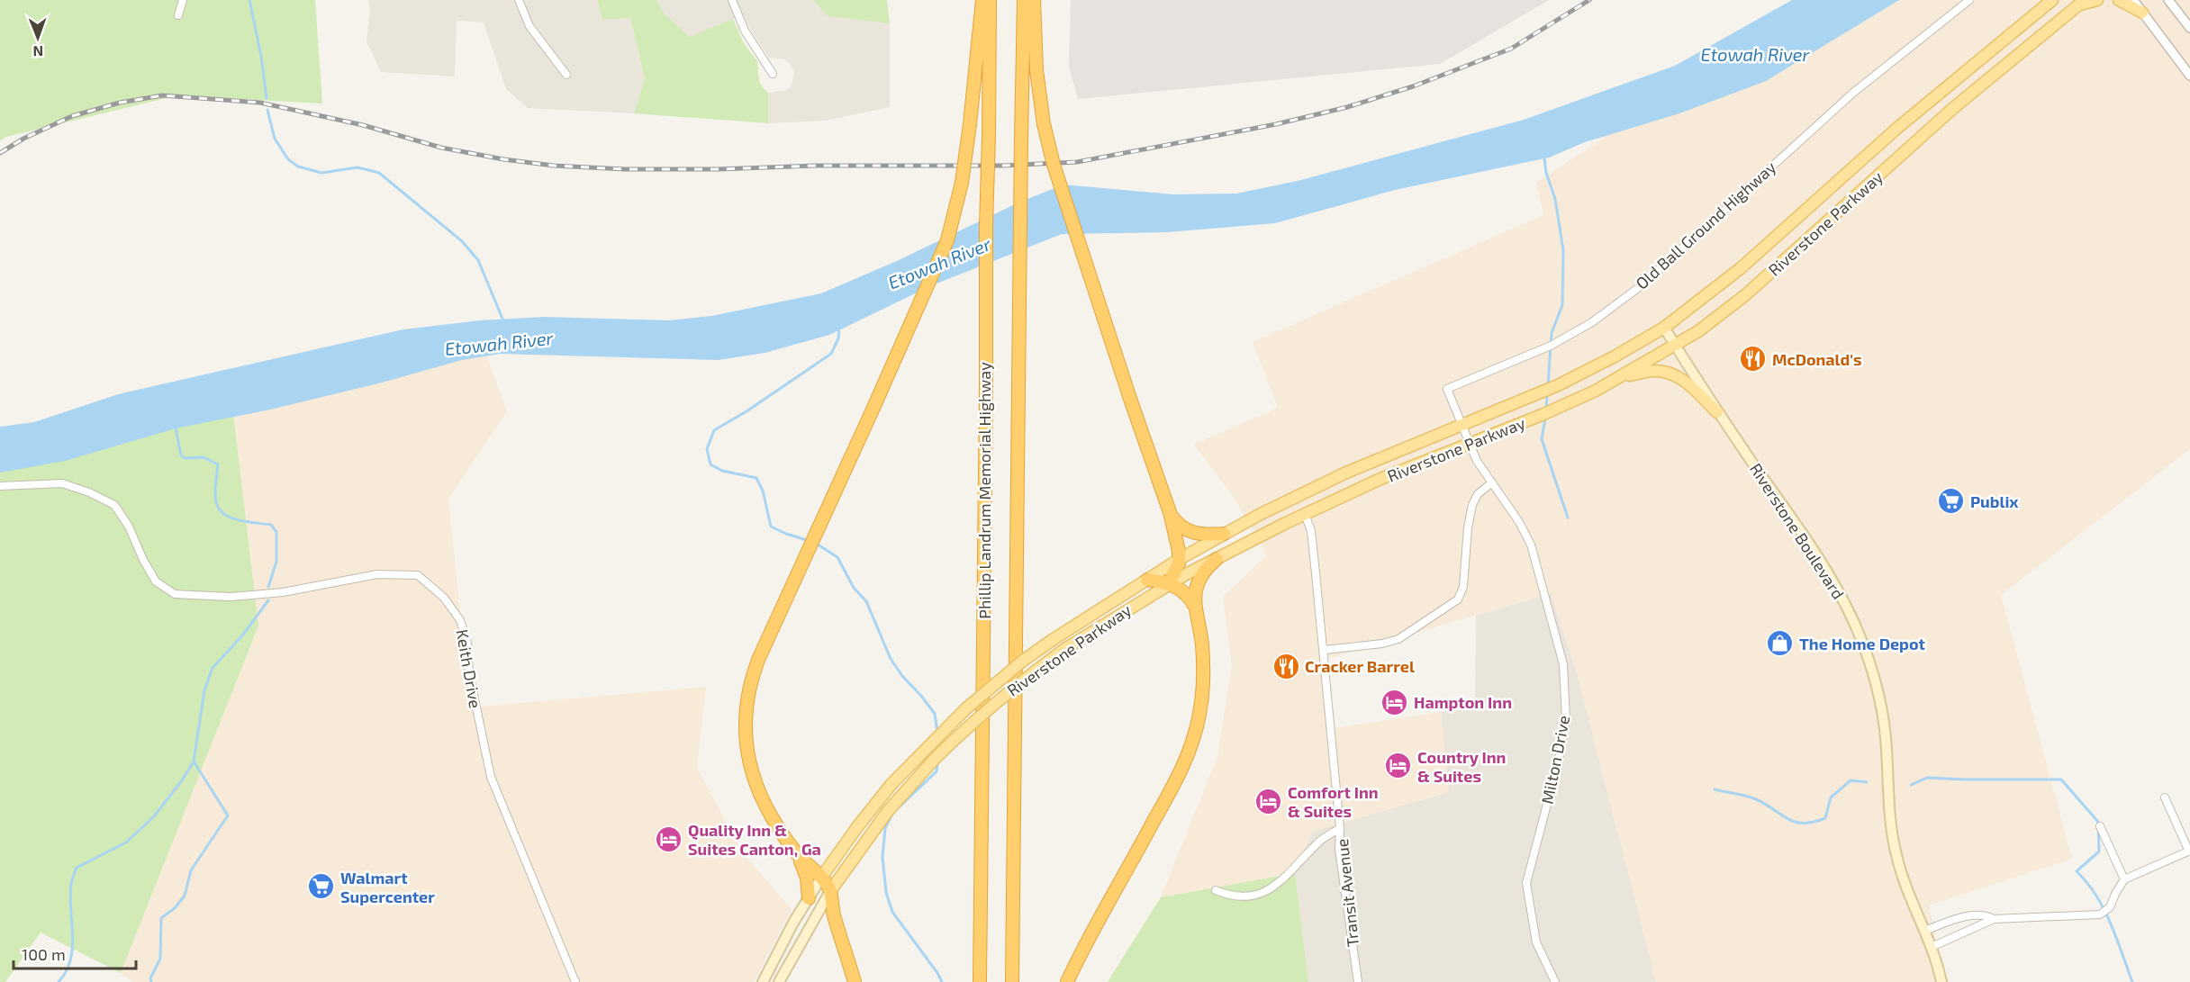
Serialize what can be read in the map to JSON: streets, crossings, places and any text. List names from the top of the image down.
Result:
{
  "streets": {
    "highway": ["Phillip Landrum Memorial Highway"],
    "main road": ["Riverstone Parkway", "Riverstone Boulevard"],
    "street": [
      "Old Ball Ground Highway",
      "Keith Drive",
      "Milton Drive",
      "Transit Avenue"
    ]
  },
  "crossings": [
    ["Riverstone Parkway", "Old Ball Ground Highway"],
    ["Riverstone Parkway", "Riverstone Boulevard"],
    ["Riverstone Parkway", "Milton Drive"],
    ["Riverstone Parkway", "Transit Avenue"],
    ["Old Ball Ground Highway", "Milton Drive"]
  ],
  "water": ["Etowah River"],
  "places": {
    "restaurant": ["McDonald's", "Cracker Barrel"],
    "supermarket": ["Publix", "Walmart Supercenter"],
    "shop": ["The Home Depot"],
    "hotel": [
      "Hampton Inn",
      "Country Inn & Suites",
      "Comfort Inn & Suites",
      "Quality Inn & Suites Canton, Ga"
    ]
  },
  "scale_bar": "100 m",
  "north": "bottom"
}
